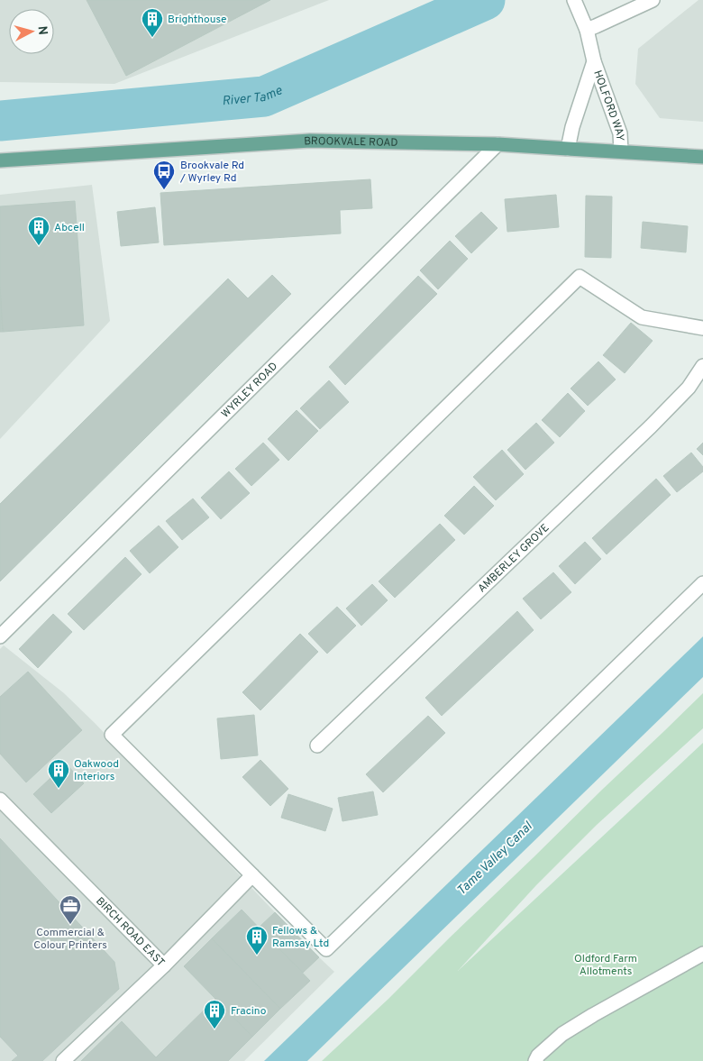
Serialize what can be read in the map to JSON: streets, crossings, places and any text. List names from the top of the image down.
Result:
{
  "streets": {
    "main road": ["BROOKVALE ROAD"],
    "street": [
      "HOLFORD WAY",
      "WYRLEY ROAD",
      "AMBERLEY GROVE",
      "BIRCH ROAD EAST"
    ]
  },
  "crossings": [
    ["HOLFORD WAY", "BROOKVALE ROAD"],
    ["BROOKVALE ROAD", "WYRLEY ROAD"]
  ],
  "water": ["River Tame", "Tame Valley Canal"],
  "parks": ["Oldford Farm Allotments"],
  "places": {
    "building": [
      "Brighthouse",
      "Abcell",
      "Oakwood Interiors",
      "Fellows & Ramsay Ltd",
      "Fracino"
    ],
    "bus stop": ["Brookvale Rd / Wyrley Rd"],
    "office": ["Commercial & Colour Printers"]
  },
  "north": "right"
}
